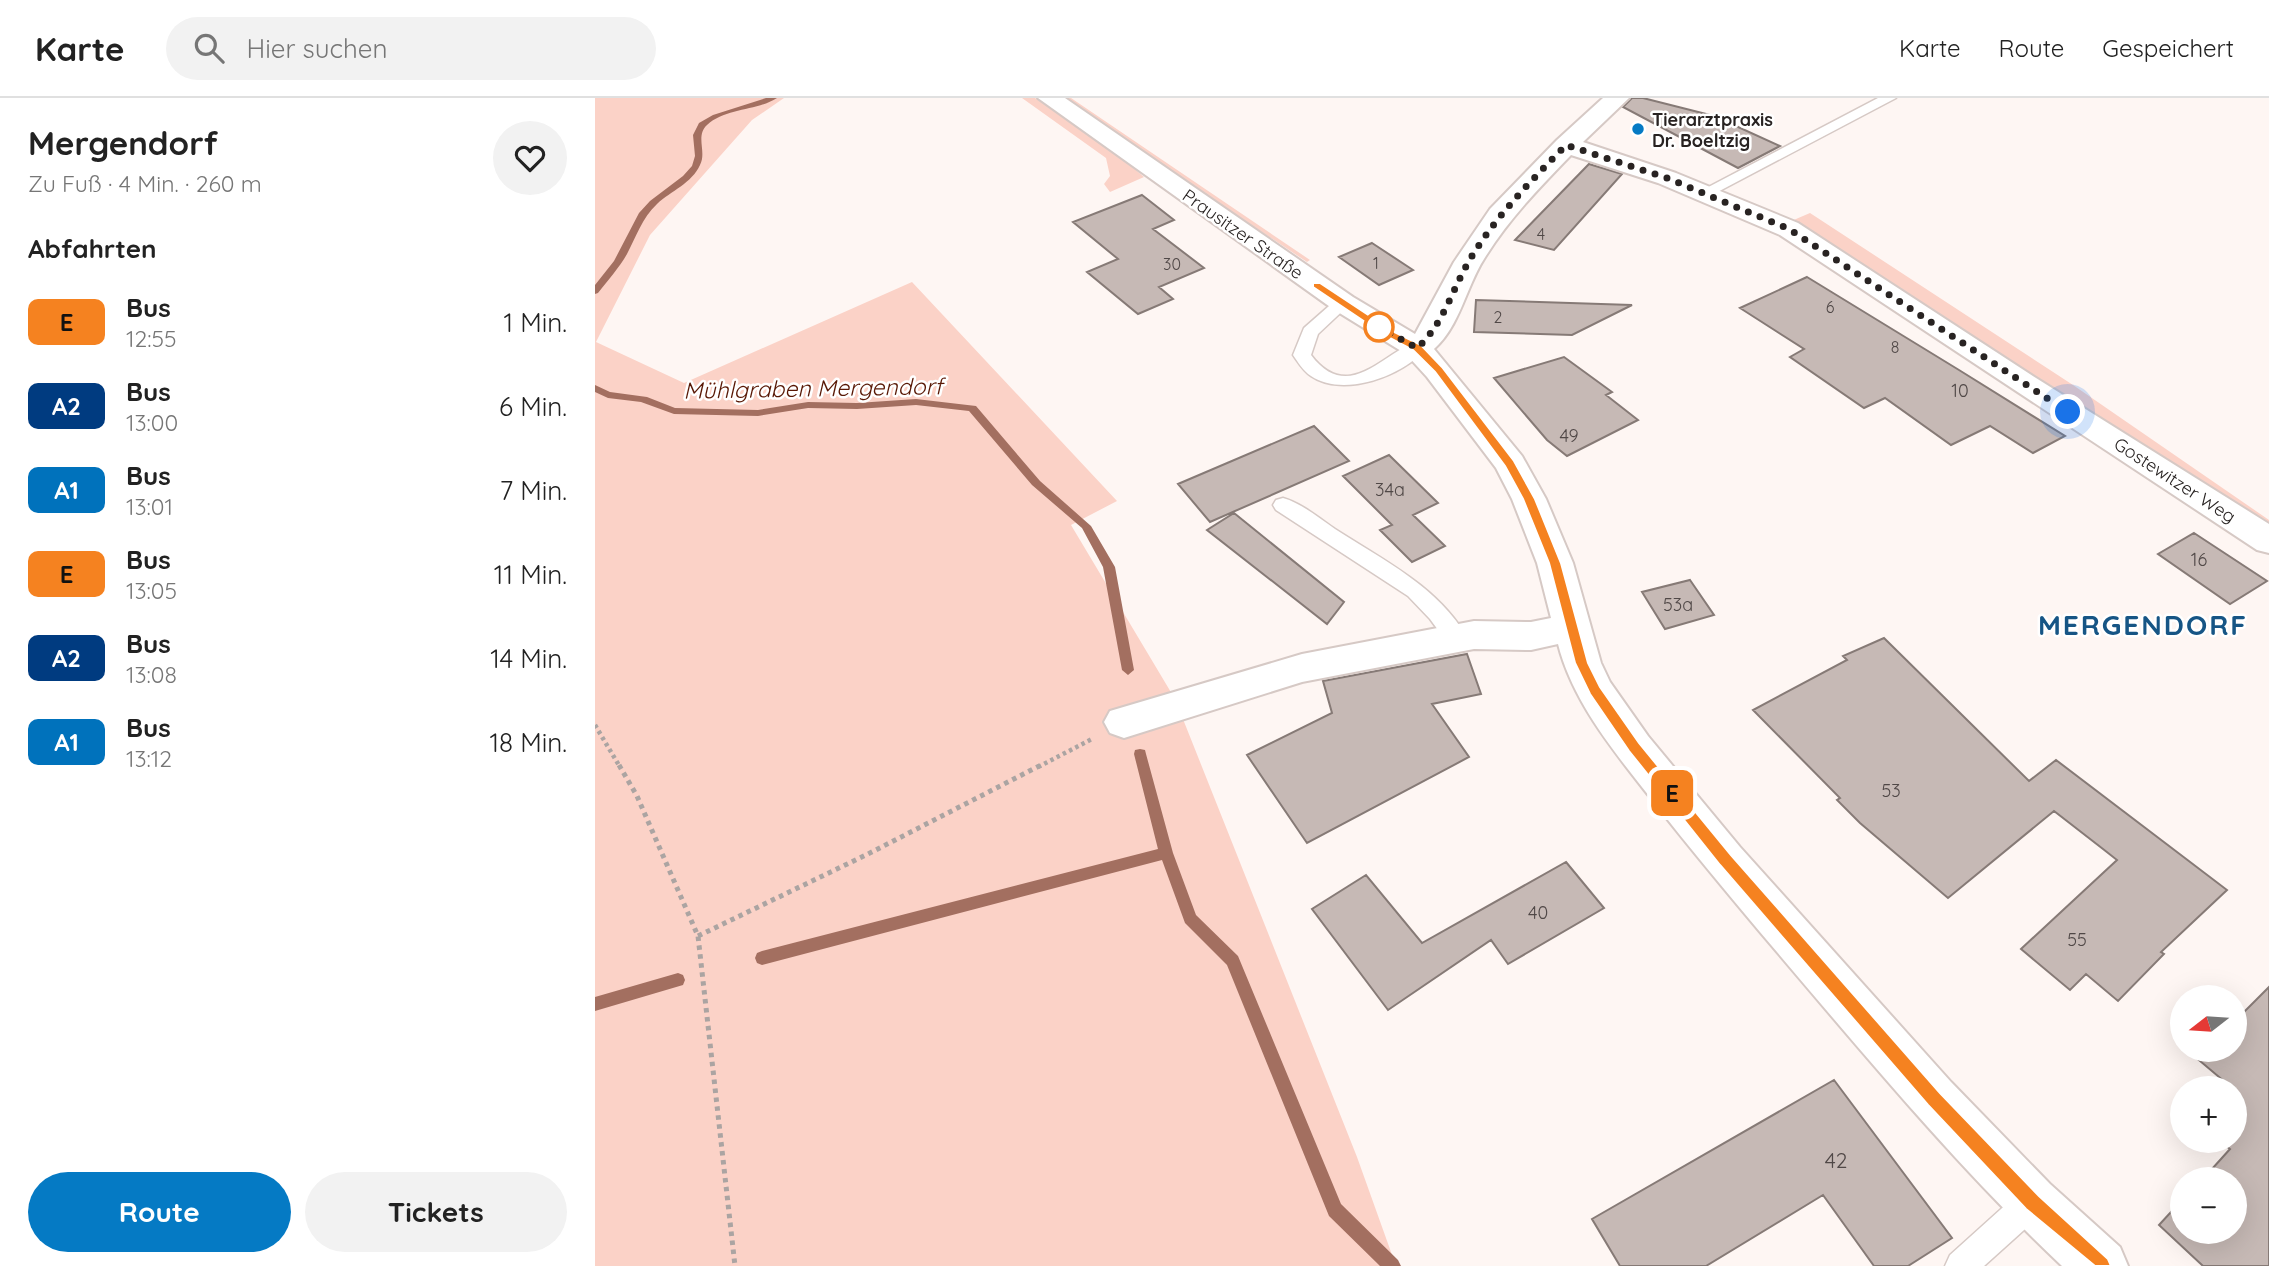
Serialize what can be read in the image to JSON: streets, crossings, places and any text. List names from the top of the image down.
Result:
{
  "streets": {
    "street": ["Prausitzer Straße", "Gostewitzer Weg"]
  },
  "districts": ["MERGENDORF"],
  "water": ["Mühlgraben Mergendorf"],
  "places": ["Tierarztpraxis Dr. Boeltzig"],
  "lines": ["bus line E"],
  "house_numbers": [
    "4",
    "1",
    "30",
    "6",
    "2",
    "8",
    "10",
    "49",
    "34a",
    "16",
    "53a",
    "53",
    "40",
    "55",
    "42"
  ],
  "north": "left",
  "page": {
    "header": "Karte",
    "search": "Hier suchen",
    "nav": ["Karte", "Route", "Gespeichert"],
    "heading": [
      ["Mergendorf", "Zu Fuß · 4 Min. · 260 m"],
      "Abfahrten"
    ],
    "on_map": "E",
    "list": [
      {
        "mark": "E",
        "name": "Bus",
        "note": "12:55",
        "value": "1 Min."
      },
      {
        "mark": "A2",
        "name": "Bus",
        "note": "13:00",
        "value": "6 Min."
      },
      {
        "mark": "A1",
        "name": "Bus",
        "note": "13:01",
        "value": "7 Min."
      },
      {
        "mark": "E",
        "name": "Bus",
        "note": "13:05",
        "value": "11 Min."
      },
      {
        "mark": "A2",
        "name": "Bus",
        "note": "13:08",
        "value": "14 Min."
      },
      {
        "mark": "A1",
        "name": "Bus",
        "note": "13:12",
        "value": "18 Min."
      }
    ],
    "map_buttons": ["+", "−"],
    "buttons": ["Route", "Tickets"]
  }
}
